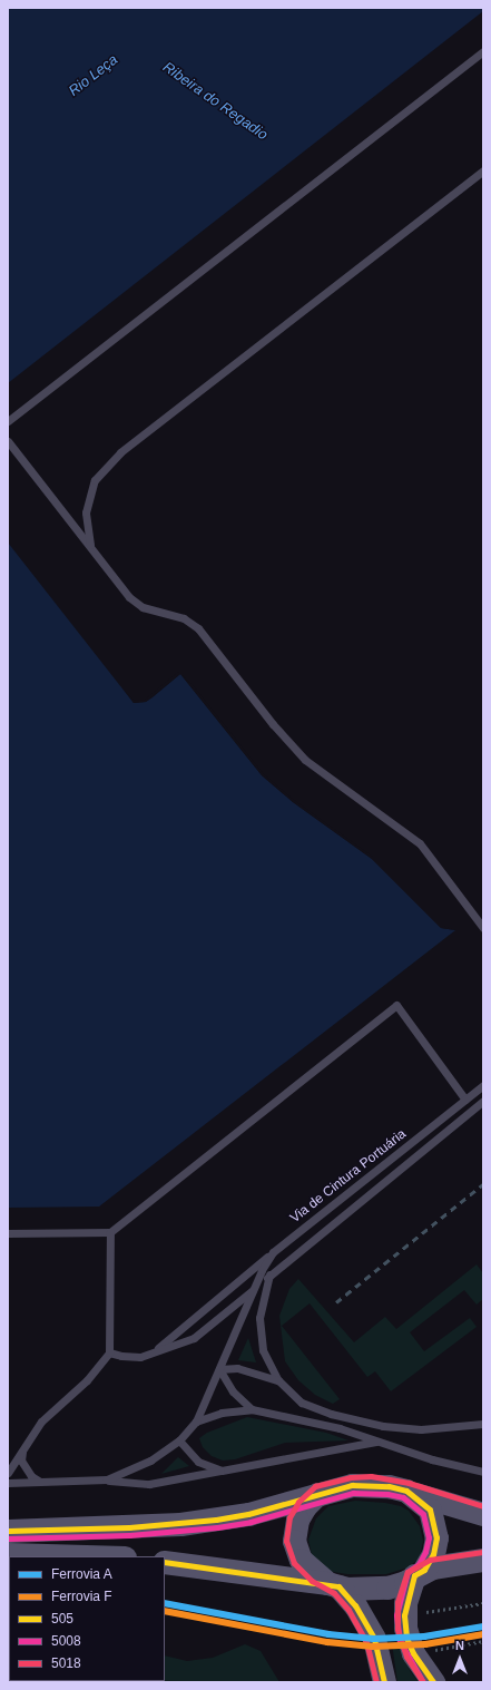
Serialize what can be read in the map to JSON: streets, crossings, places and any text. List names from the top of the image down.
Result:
{
  "streets": {
    "lane": ["Via de Cintura Portuária"]
  },
  "water": ["Rio Leça", "Ribeira do Regadio"],
  "lines": [
    "transit line 5018",
    "transit line 505",
    "transit line 5008",
    "rail line A",
    "rail line F"
  ],
  "legend": [
    "Ferrovia A",
    "Ferrovia F",
    "505",
    "5008",
    "5018"
  ],
  "north": "top"
}
